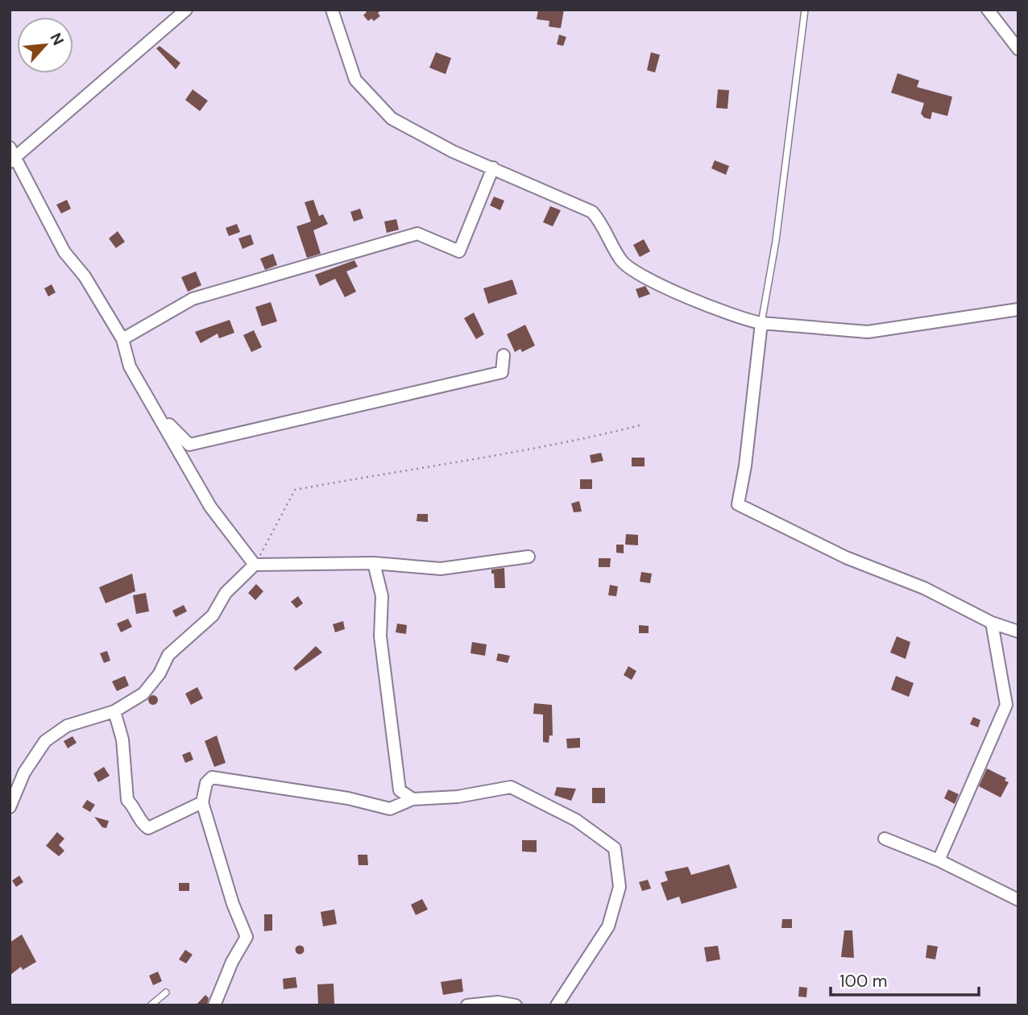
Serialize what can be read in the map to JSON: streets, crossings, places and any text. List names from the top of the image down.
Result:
{
  "scale_bar": "100 m",
  "north": "top right"
}
